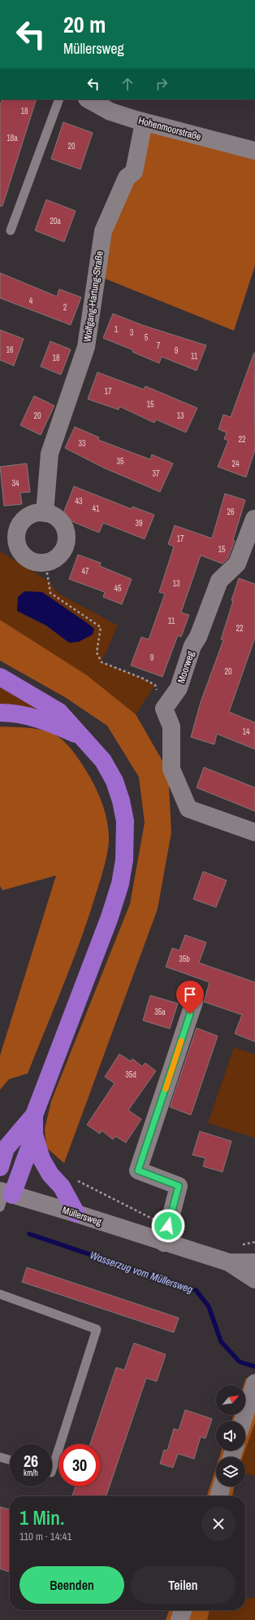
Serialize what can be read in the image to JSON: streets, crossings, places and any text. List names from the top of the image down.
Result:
{
  "streets": {
    "street": [
      "Hohenmoorstraße",
      "Wolfgang-Hartung-Straße",
      "Moorweg",
      "Müllersweg"
    ]
  },
  "crossings": [
    ["Hohenmoorstraße", "Wolfgang-Hartung-Straße"]
  ],
  "water": ["Wasserzug vom Müllersweg"],
  "house_numbers": [
    "18",
    "18a",
    "20",
    "20a",
    "4",
    "2",
    "1",
    "3",
    "5",
    "7",
    "16",
    "9",
    "11",
    "18",
    "17",
    "15",
    "20",
    "13",
    "22",
    "33",
    "35",
    "24",
    "37",
    "34",
    "43",
    "41",
    "26",
    "39",
    "17",
    "15",
    "47",
    "13",
    "45",
    "11",
    "22",
    "9",
    "20",
    "14",
    "35b",
    "35a",
    "35d"
  ],
  "north": "top right",
  "page": {
    "turn": ["20 m", "Müllersweg"],
    "speed": "26 km/h",
    "limit": "30",
    "heading": ["1 Min.", "110 m · 14:41"],
    "buttons": ["Beenden", "Teilen"]
  }
}
